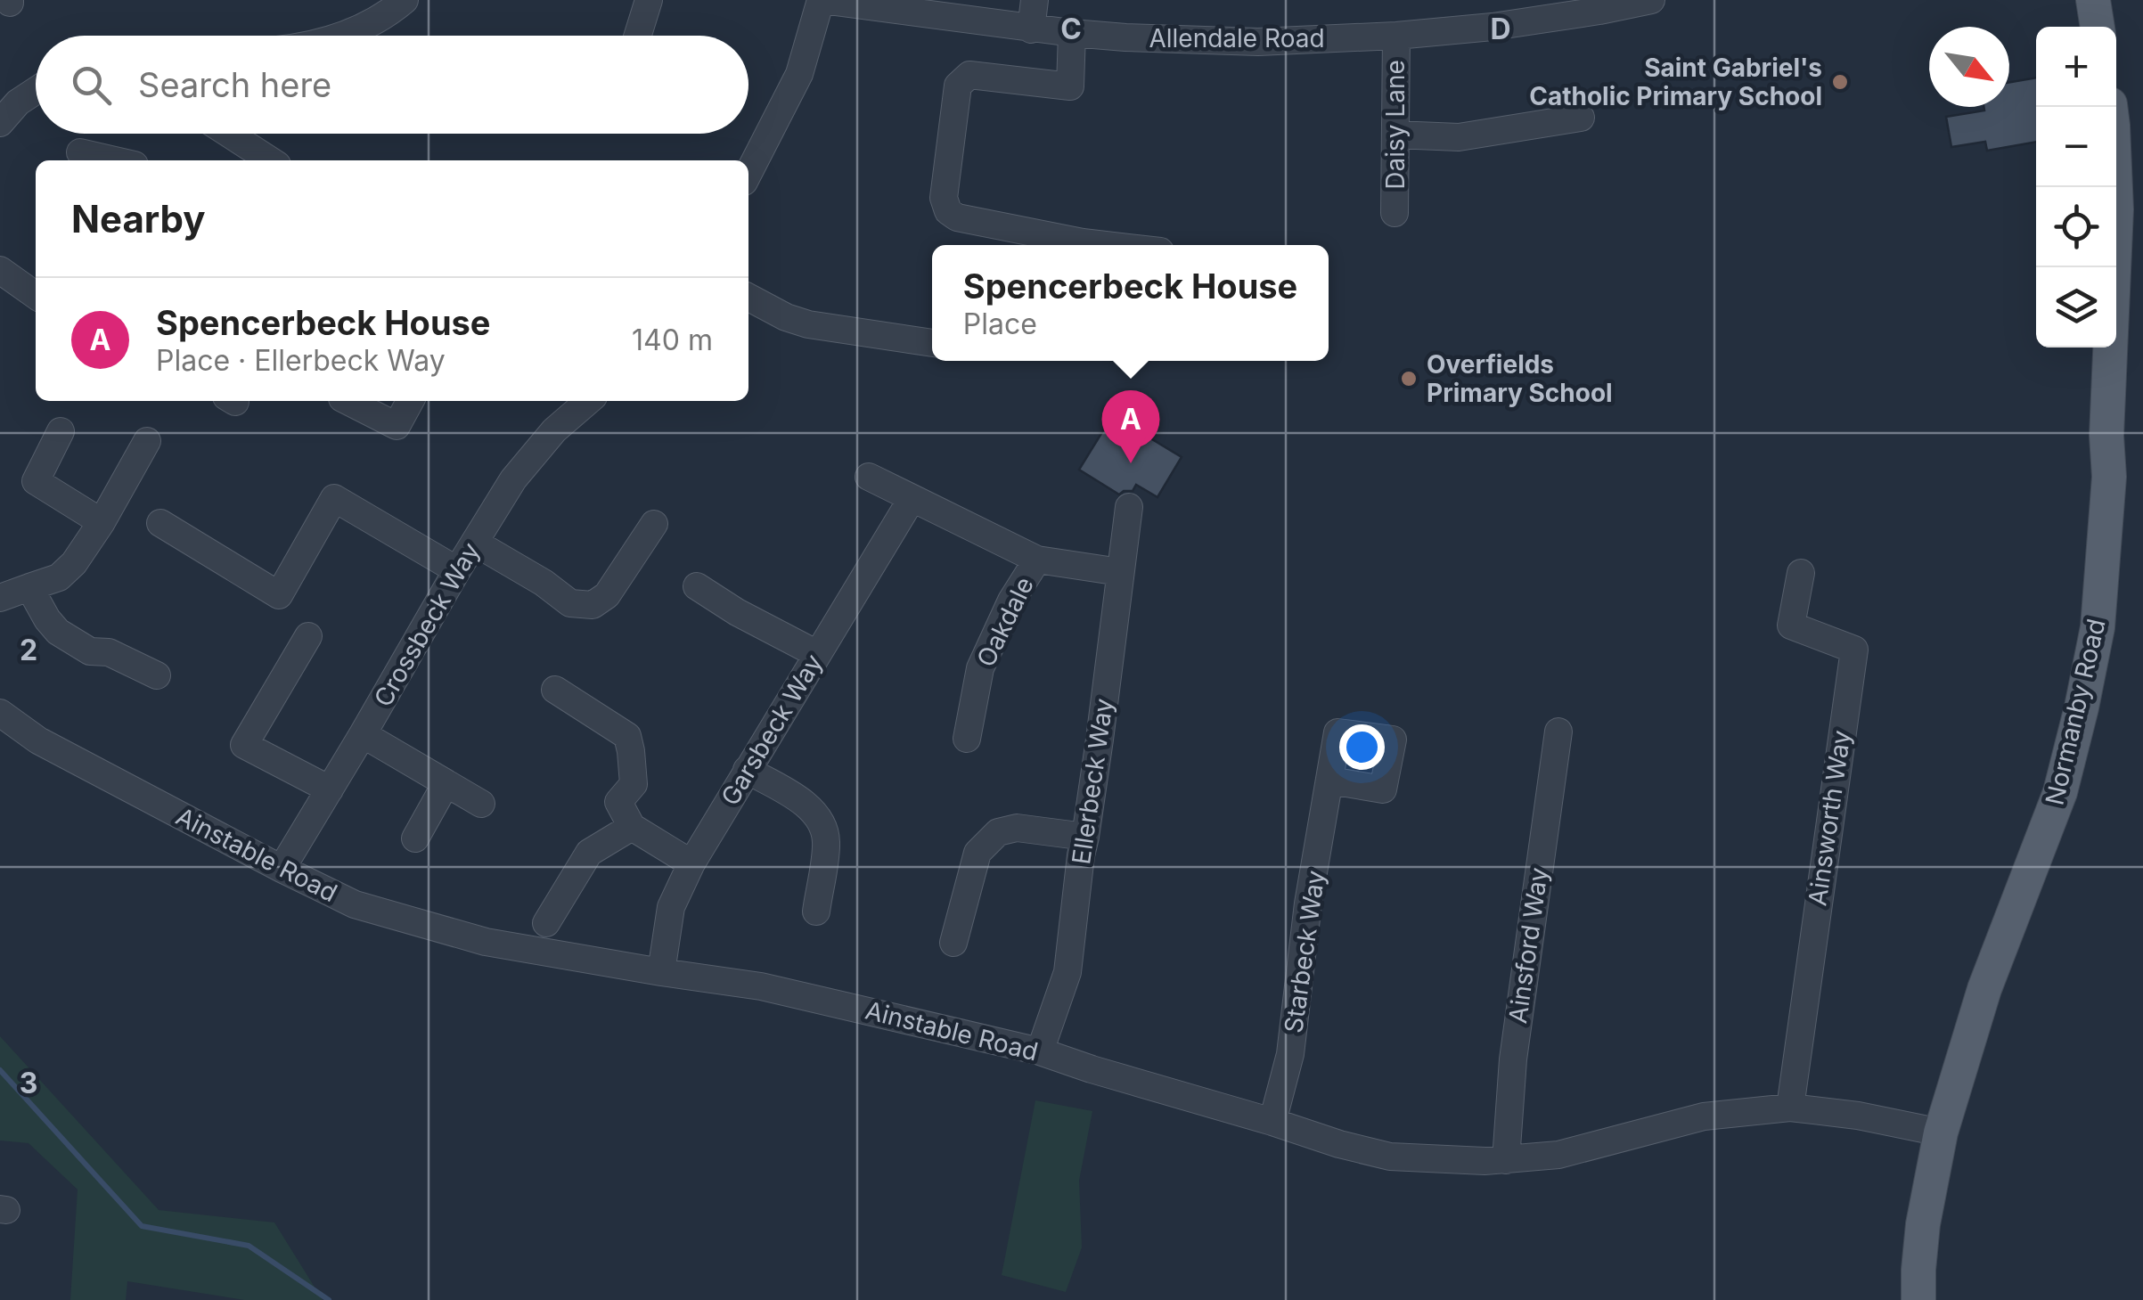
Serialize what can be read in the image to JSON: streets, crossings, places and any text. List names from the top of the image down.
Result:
{
  "streets": {
    "main road": ["Normanby Road"],
    "street": [
      "Allendale Road",
      "Daisy Lane",
      "Oakdale",
      "Crossbeck Way",
      "Garsbeck Way",
      "Ellerbeck Way",
      "Ainsworth Way",
      "Ainstable Road",
      "Ainsford Way",
      "Starbeck Way"
    ]
  },
  "crossings": [
    ["Allendale Road", "Daisy Lane"],
    ["Crossbeck Way", "Ainstable Road"],
    ["Normanby Road", "Ainstable Road"],
    ["Garsbeck Way", "Ainstable Road"],
    ["Ellerbeck Way", "Ainstable Road"],
    ["Ainsworth Way", "Ainstable Road"],
    ["Ainstable Road", "Ainsford Way"],
    ["Ainstable Road", "Starbeck Way"]
  ],
  "places": ["Saint Gabriel's Catholic Primary School", "Overfields Primary School"],
  "north": "bottom right",
  "page": {
    "map_buttons": ["+", "−"],
    "search": "Search here",
    "heading": "Nearby",
    "popup": ["Spencerbeck House", "Place"],
    "list": [
      {
        "mark": "A",
        "name": "Spencerbeck House",
        "note": "Place · Ellerbeck Way",
        "value": "140 m"
      }
    ],
    "pins": "A"
  },
  "grid": {
    "columns": ["C", "D"],
    "rows": ["2", "3"]
  }
}
